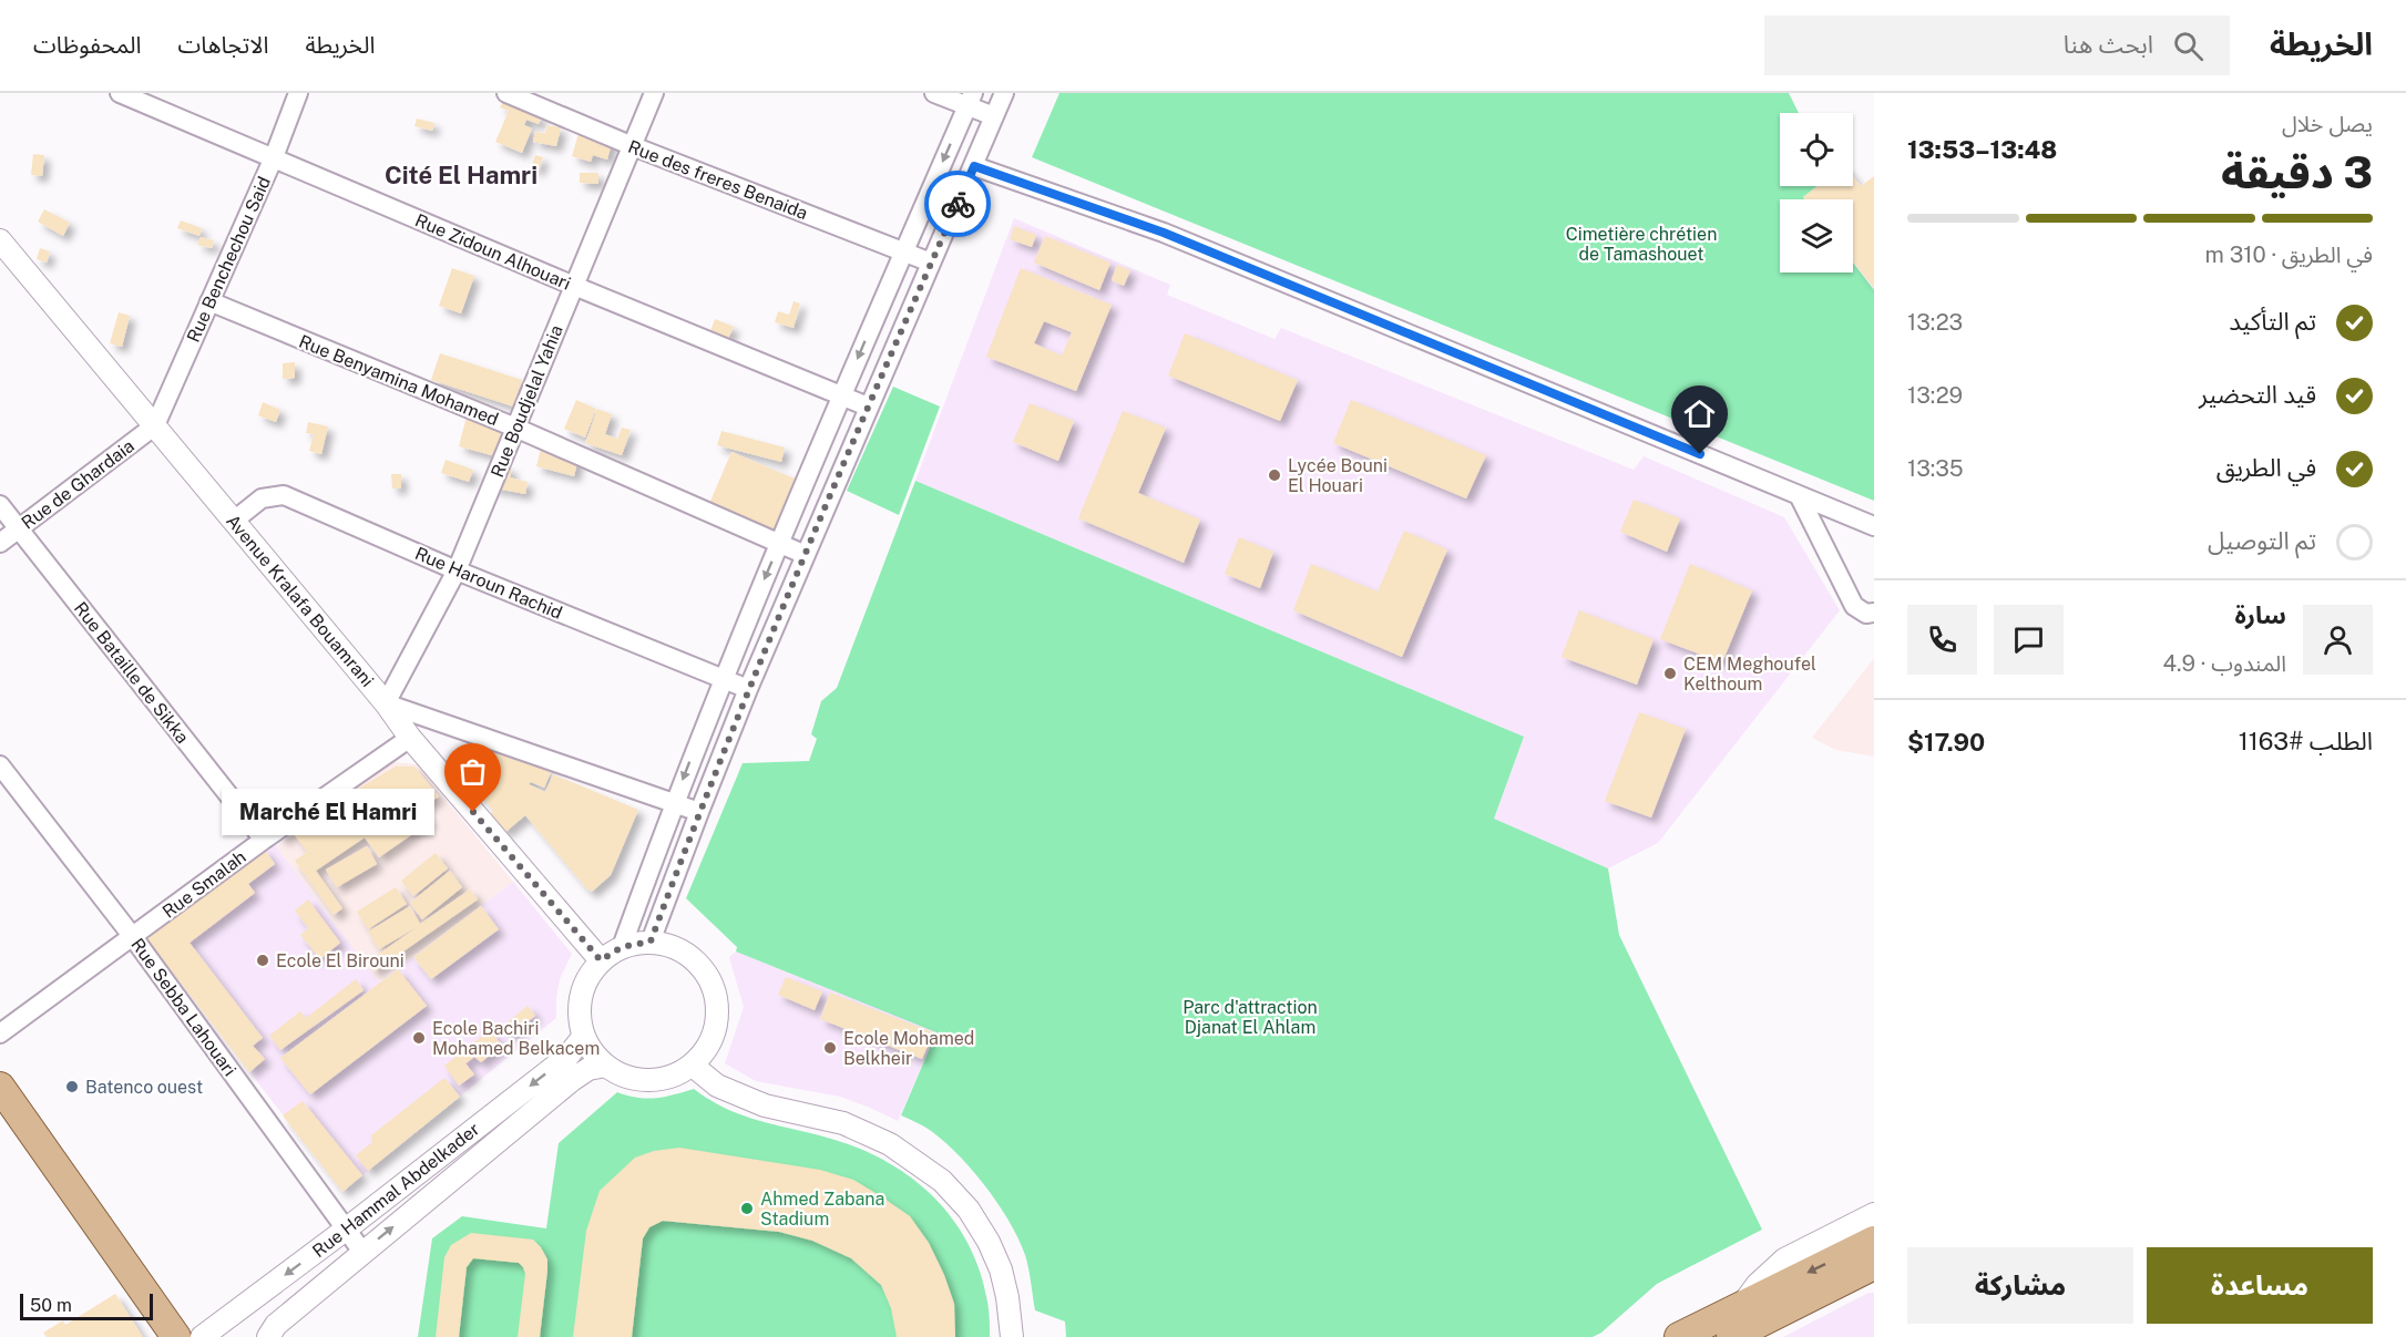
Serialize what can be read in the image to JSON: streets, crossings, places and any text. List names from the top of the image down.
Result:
{
  "streets": {
    "street": [
      "Rue des freres Benaida",
      "Rue Zidoun Alhouari",
      "Rue Benchechou Said",
      "Rue Benyamina Mohamed",
      "Rue Boudjelal Yahia",
      "Rue de Ghardaia",
      "Rue Haroun Rachid",
      "Avenue Kralafa Bouamrani",
      "Rue Bataille de Sikka",
      "Rue Smalah",
      "Rue Sebba Lahouari",
      "Rue Hammal Abdelkader"
    ]
  },
  "crossings": [
    ["Rue des freres Benaida", "Rue Boudjelal Yahia"],
    ["Rue Zidoun Alhouari", "Rue Benchechou Said"],
    ["Rue Zidoun Alhouari", "Rue Boudjelal Yahia"],
    ["Rue Benchechou Said", "Rue Benyamina Mohamed"],
    ["Rue Benchechou Said", "Rue de Ghardaia"],
    ["Rue Benchechou Said", "Avenue Kralafa Bouamrani"],
    ["Rue Benyamina Mohamed", "Rue Boudjelal Yahia"],
    ["Rue Boudjelal Yahia", "Rue Haroun Rachid"],
    ["Rue Boudjelal Yahia", "Avenue Kralafa Bouamrani"],
    ["Rue de Ghardaia", "Avenue Kralafa Bouamrani"],
    ["Rue de Ghardaia", "Rue Bataille de Sikka"],
    ["Rue Haroun Rachid", "Avenue Kralafa Bouamrani"],
    ["Avenue Kralafa Bouamrani", "Rue Smalah"],
    ["Avenue Kralafa Bouamrani", "Rue Hammal Abdelkader"],
    ["Rue Bataille de Sikka", "Rue Smalah"],
    ["Rue Smalah", "Rue Sebba Lahouari"],
    ["Rue Sebba Lahouari", "Rue Hammal Abdelkader"]
  ],
  "districts": ["Cité El Hamri"],
  "parks": ["Cimetière chrétien de Tamashouet", "Parc d'attraction Djanat El Ahlam"],
  "places": [
    "Lycée Bouni El Houari",
    "CEM Meghoufel Kelthoum",
    "Marché El Hamri",
    "Ecole El Birouni",
    "Ecole Bachiri Mohamed Belkacem",
    "Ecole Mohamed Belkheir",
    "Batenco ouest",
    "Ahmed Zabana Stadium"
  ],
  "scale_bar": "50 m",
  "page": {
    "header": "الخريطة",
    "search": "ابحث هنا",
    "nav": ["الخريطة", "الاتجاهات", "المحفوظات"],
    "heading": ["3 دقيقة", "يصل خلال", "13:48–13:53"],
    "panel": [
      "سارة",
      "المندوب · 4.9",
      "الطلب #1163",
      "$17.90"
    ],
    "bar": "في الطريق · 310 m",
    "list": [
      ["تم التأكيد", "13:23"],
      ["قيد التحضير", "13:29"],
      ["في الطريق", "13:35"],
      "تم التوصيل"
    ],
    "bubble": "Marché El Hamri",
    "buttons": ["مساعدة", "مشاركة"],
    "scale": "50 m"
  }
}
